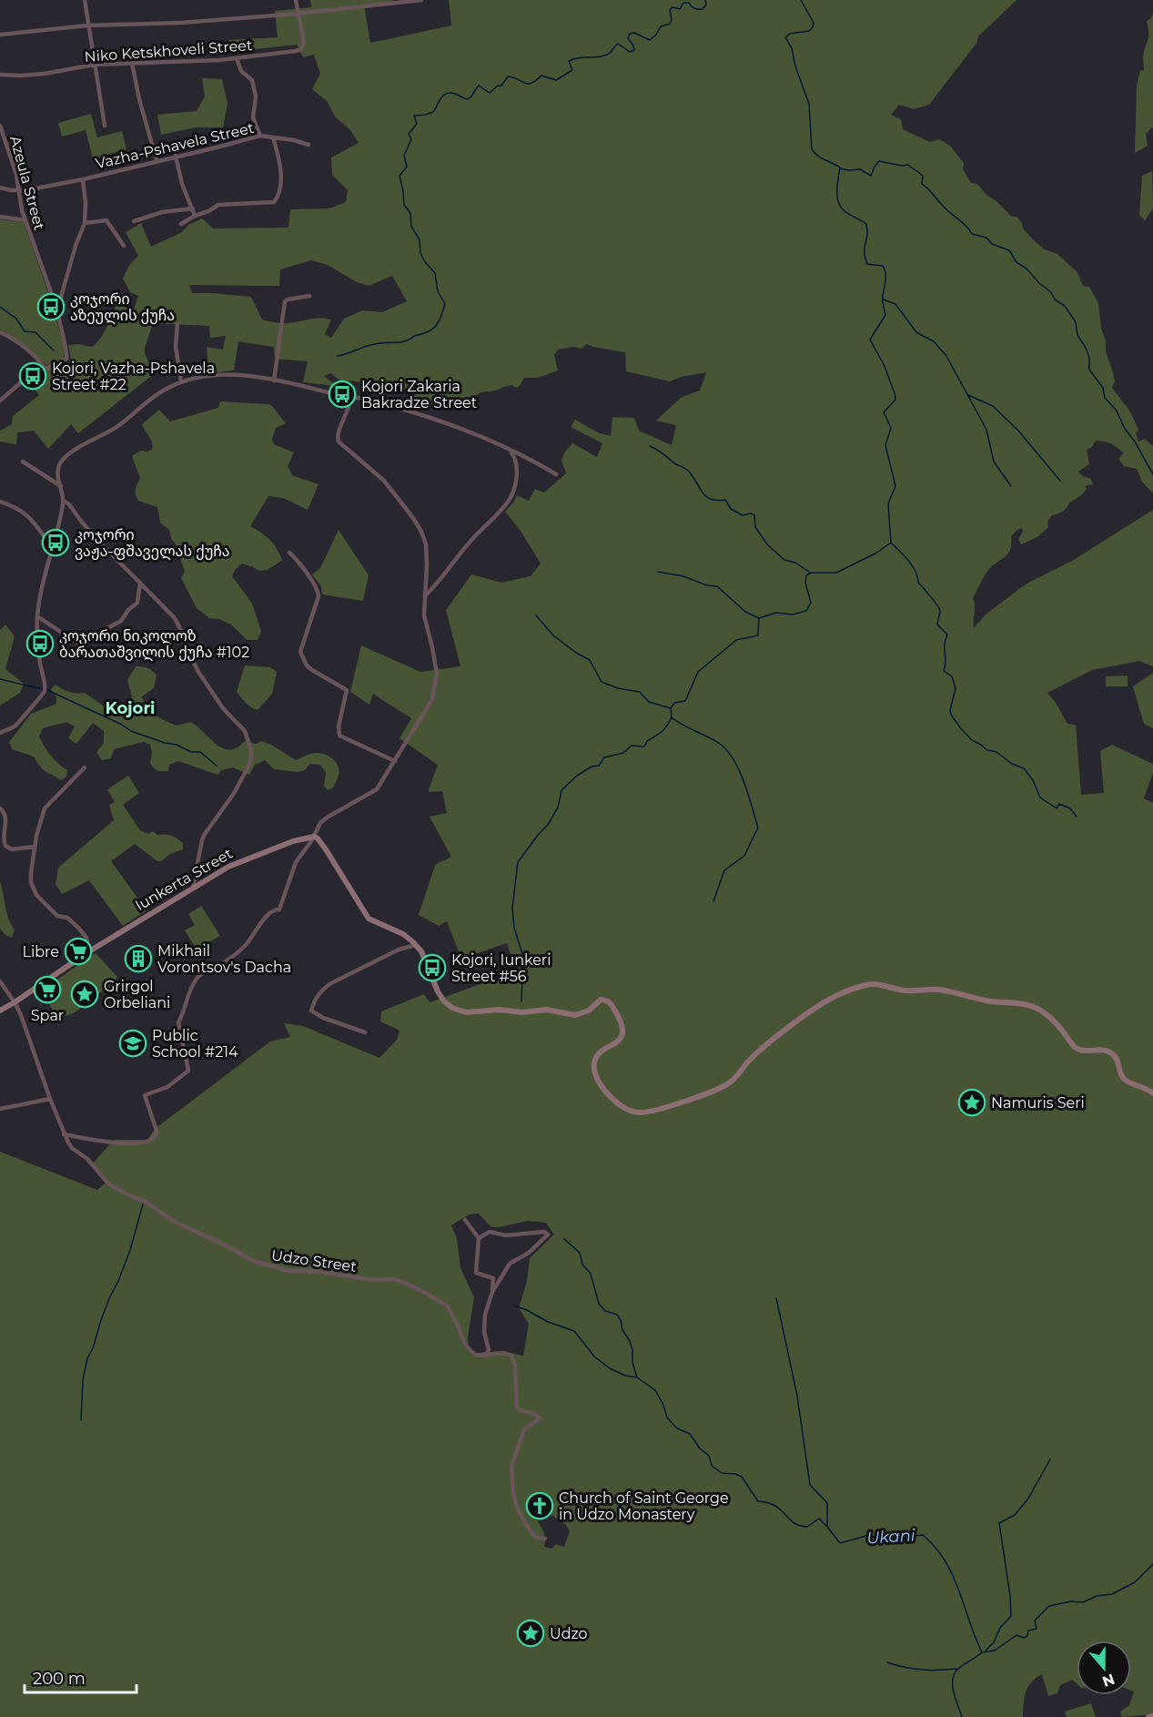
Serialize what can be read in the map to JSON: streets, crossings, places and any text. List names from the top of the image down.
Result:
{
  "streets": {
    "main road": ["Iunkerta Street"],
    "street": [
      "Niko Ketskhoveli Street",
      "Vazha-Pshavela Street",
      "Azeula Street",
      "Udzo Street"
    ]
  },
  "crossings": [
    ["Vazha-Pshavela Street", "Azeula Street"],
    ["Iunkerta Street", "Udzo Street"]
  ],
  "districts": ["Kojori"],
  "water": ["Ukani"],
  "places": {
    "bus stop": [
      "კოჯორი აზეულის ქუჩა",
      "Kojori, Vazha-Pshavela Street #22",
      "Kojori Zakaria Bakradze Street",
      "კოჯორი ვაჟა-ფშაველას ქუჩა",
      "კოჯორი ნიკოლოზ ბარათაშვილის ქუჩა #102",
      "Kojori, Iunkeri Street #56"
    ],
    "supermarket": ["Libre", "Spar"],
    "building": ["Mikhail Vorontsov's Dacha"],
    "place": ["Grirgol Orbeliani", "Namuris Seri", "Udzo"],
    "school or university": ["Public School #214"],
    "church": ["Church of Saint George in Udzo Monastery"]
  },
  "scale_bar": "200 m",
  "north": "bottom"
}
